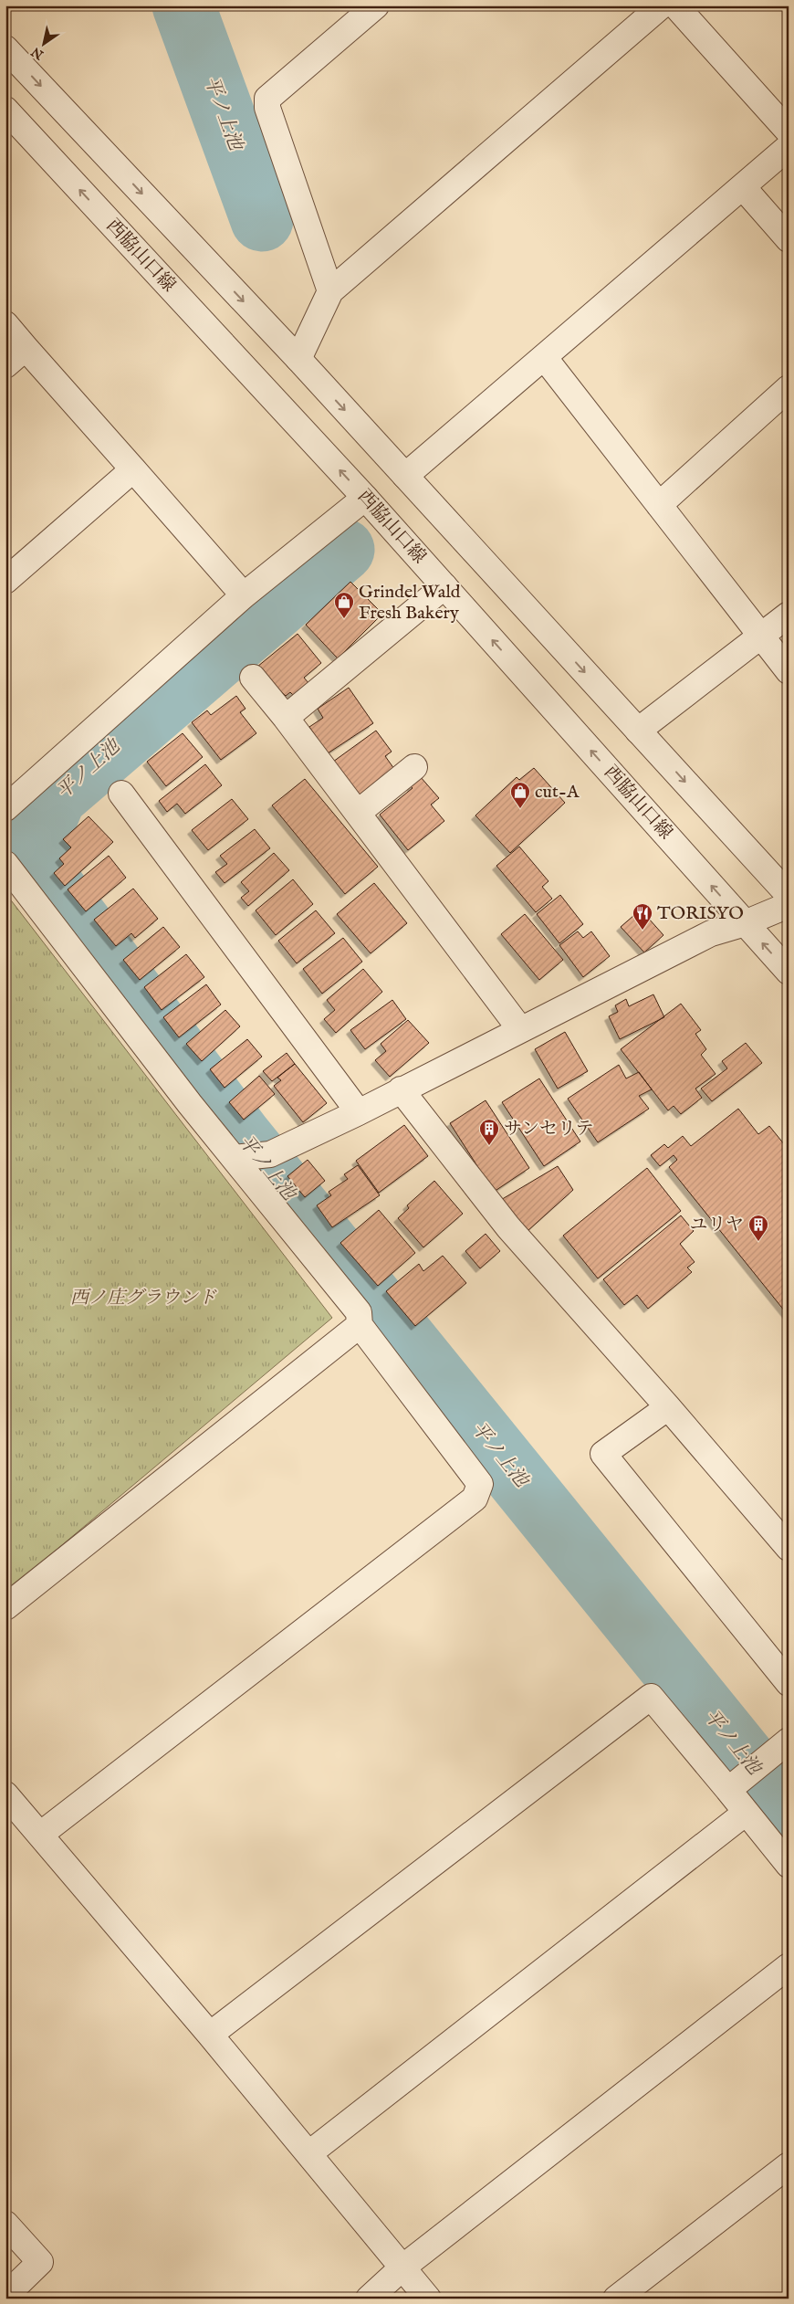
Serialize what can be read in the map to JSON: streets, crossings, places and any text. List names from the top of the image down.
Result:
{
  "streets": {
    "street": ["西脇山口線"]
  },
  "water": ["平ノ上池"],
  "parks": ["西ノ庄グラウンド"],
  "places": {
    "shop": ["Grindel Wald Fresh Bakery", "cut-A"],
    "restaurant": ["TORISYO"],
    "building": ["サンセリテ", "ユリヤ"]
  },
  "north": "bottom left"
}
